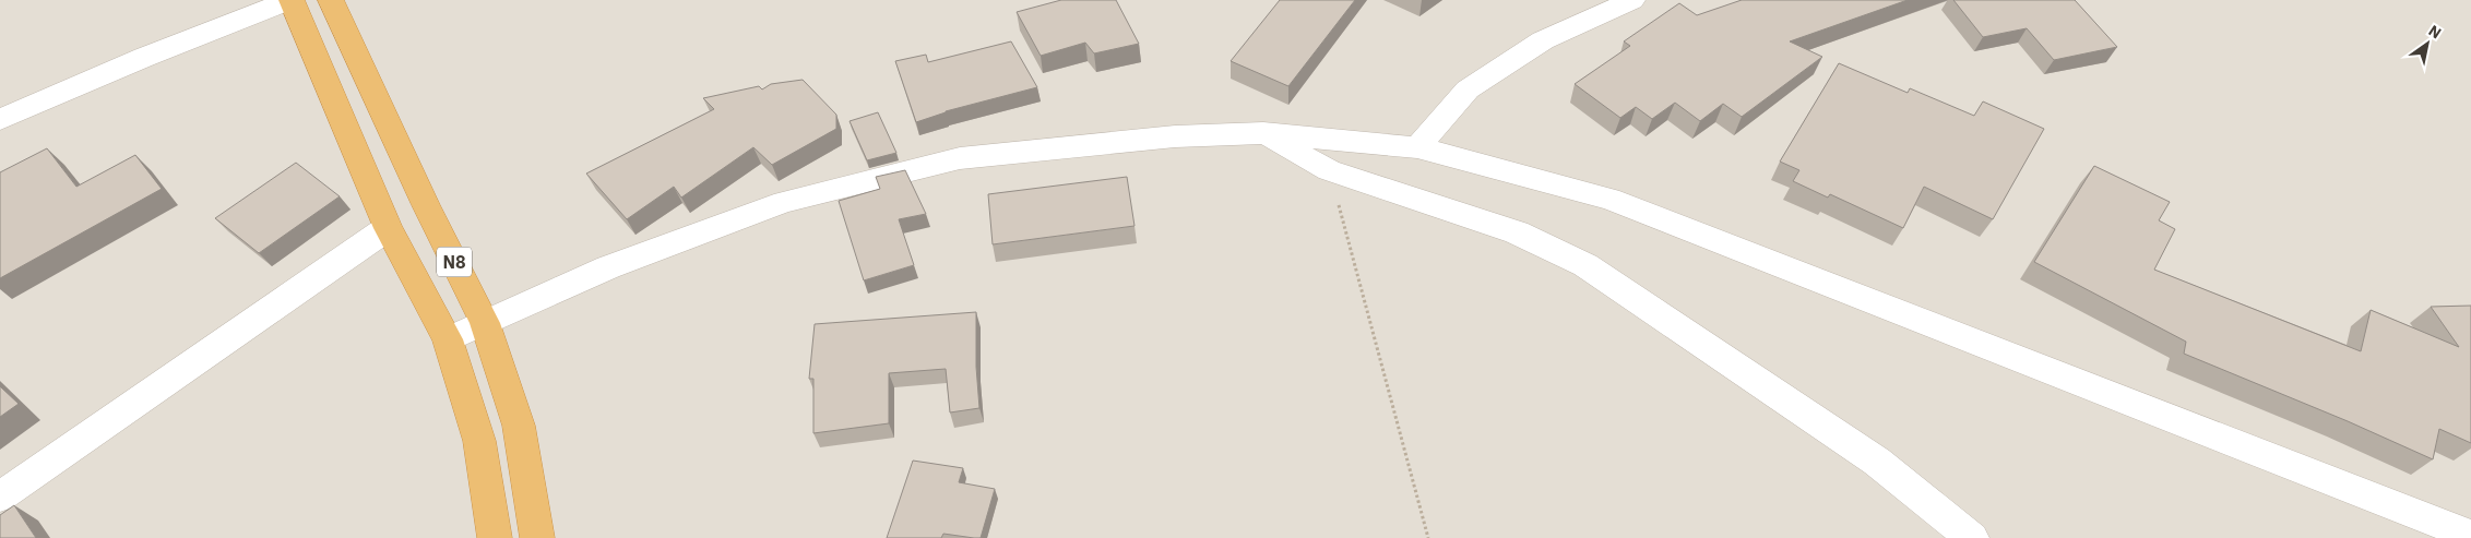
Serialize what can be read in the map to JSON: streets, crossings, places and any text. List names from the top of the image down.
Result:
{
  "streets": {
    "highway": ["N8"]
  },
  "north": "top right"
}
